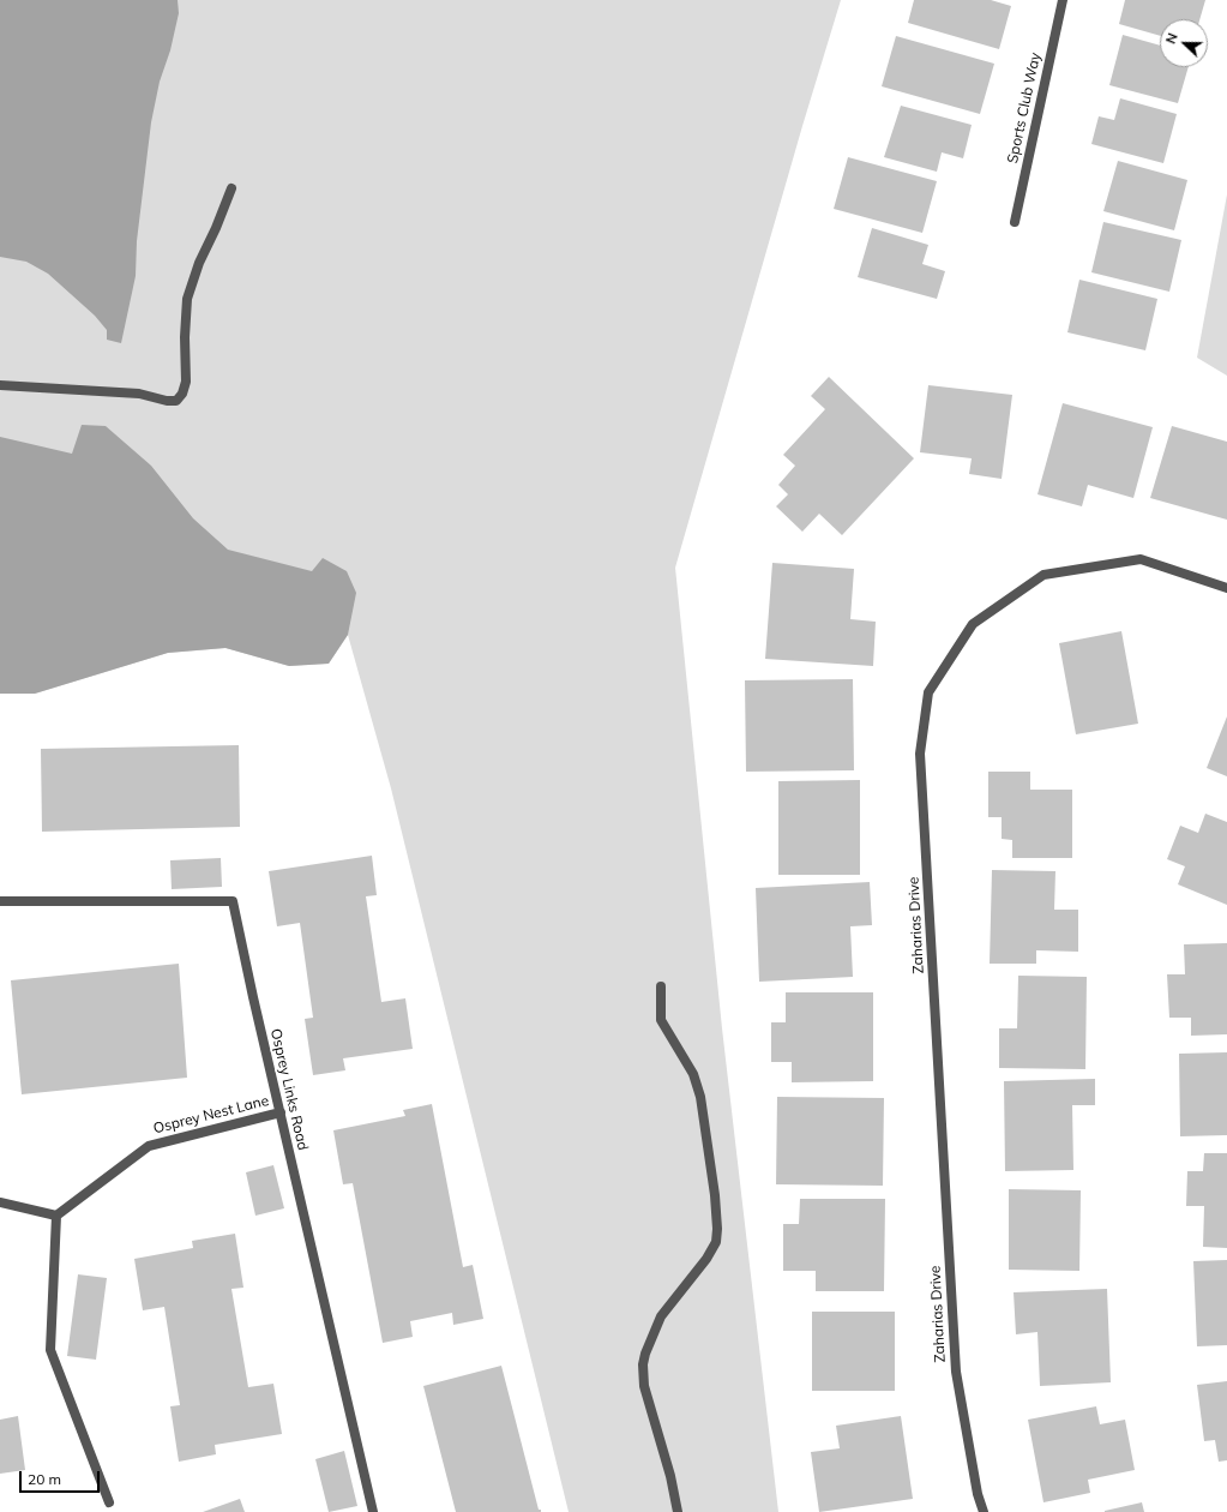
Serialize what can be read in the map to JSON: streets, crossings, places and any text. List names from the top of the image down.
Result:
{
  "streets": {
    "street": [
      "Sports Club Way",
      "Zaharias Drive",
      "Osprey Links Road",
      "Osprey Nest Lane"
    ]
  },
  "crossings": [
    ["Osprey Links Road", "Osprey Nest Lane"]
  ],
  "scale_bar": "20 m",
  "north": "left"
}
